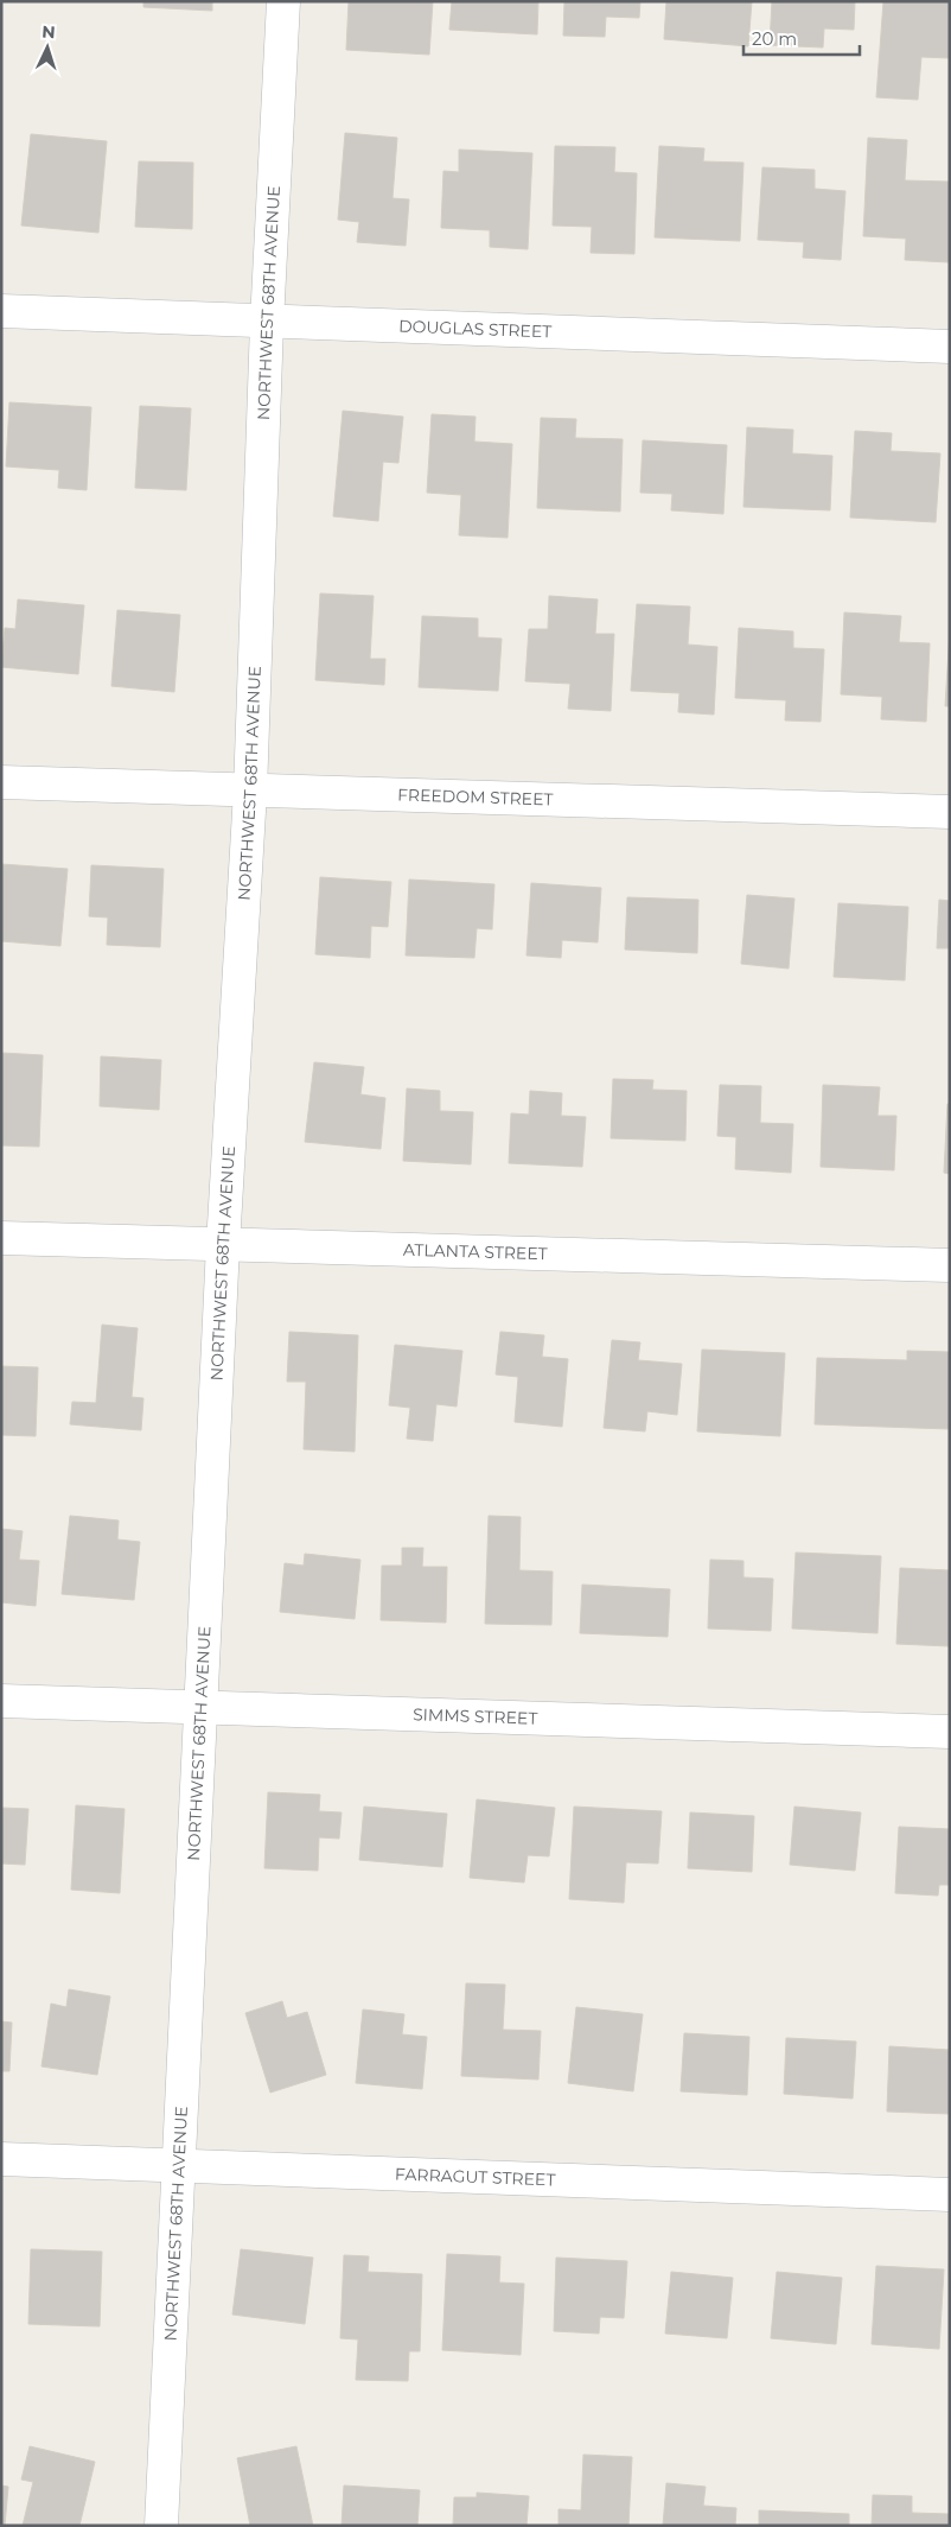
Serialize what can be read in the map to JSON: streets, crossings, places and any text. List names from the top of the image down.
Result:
{
  "streets": {
    "street": [
      "NORTHWEST 68TH AVENUE",
      "DOUGLAS STREET",
      "FREEDOM STREET",
      "ATLANTA STREET",
      "SIMMS STREET",
      "FARRAGUT STREET"
    ]
  },
  "crossings": [
    ["NORTHWEST 68TH AVENUE", "DOUGLAS STREET"],
    ["NORTHWEST 68TH AVENUE", "FREEDOM STREET"],
    ["NORTHWEST 68TH AVENUE", "ATLANTA STREET"],
    ["NORTHWEST 68TH AVENUE", "SIMMS STREET"],
    ["NORTHWEST 68TH AVENUE", "FARRAGUT STREET"]
  ],
  "scale_bar": "20 m",
  "north": "top"
}
